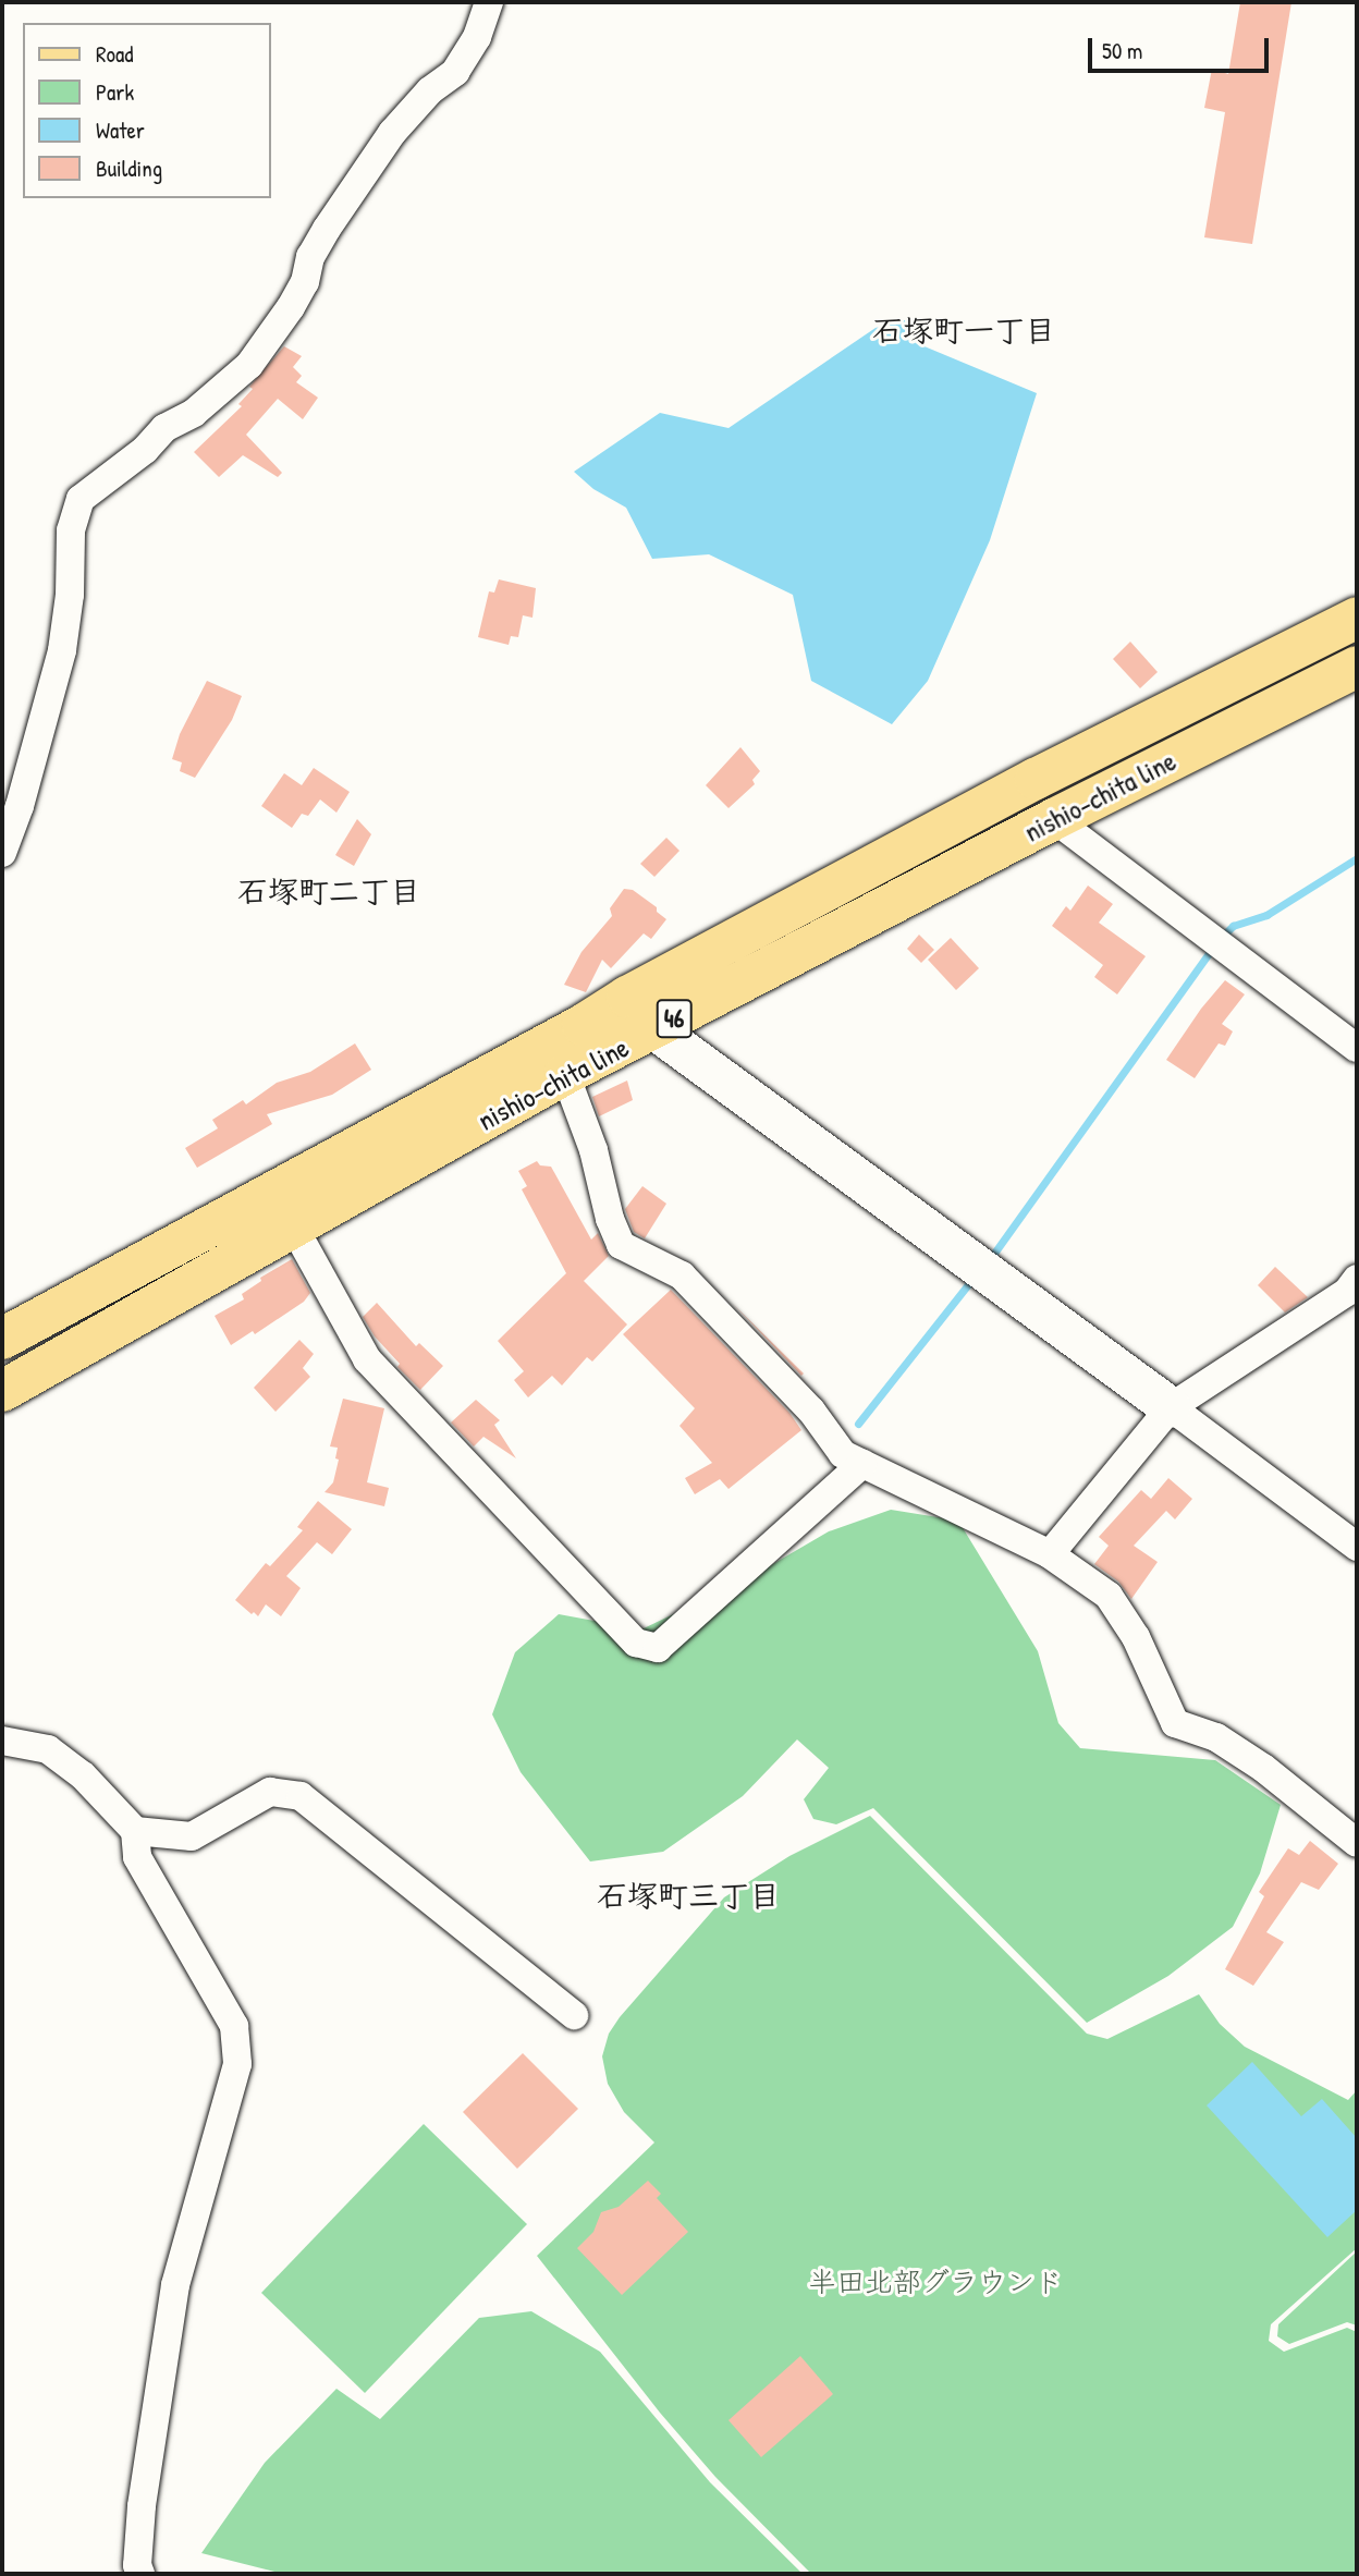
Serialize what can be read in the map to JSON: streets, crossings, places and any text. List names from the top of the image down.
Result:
{
  "streets": {
    "main road": ["nishio-chita line", "46"]
  },
  "districts": ["石塚町一丁目", "石塚町二丁目", "石塚町三丁目"],
  "parks": ["半田北部グラウンド"],
  "legend": [
    "Road",
    "Park",
    "Water",
    "Building"
  ],
  "scale_bar": "50 m"
}
